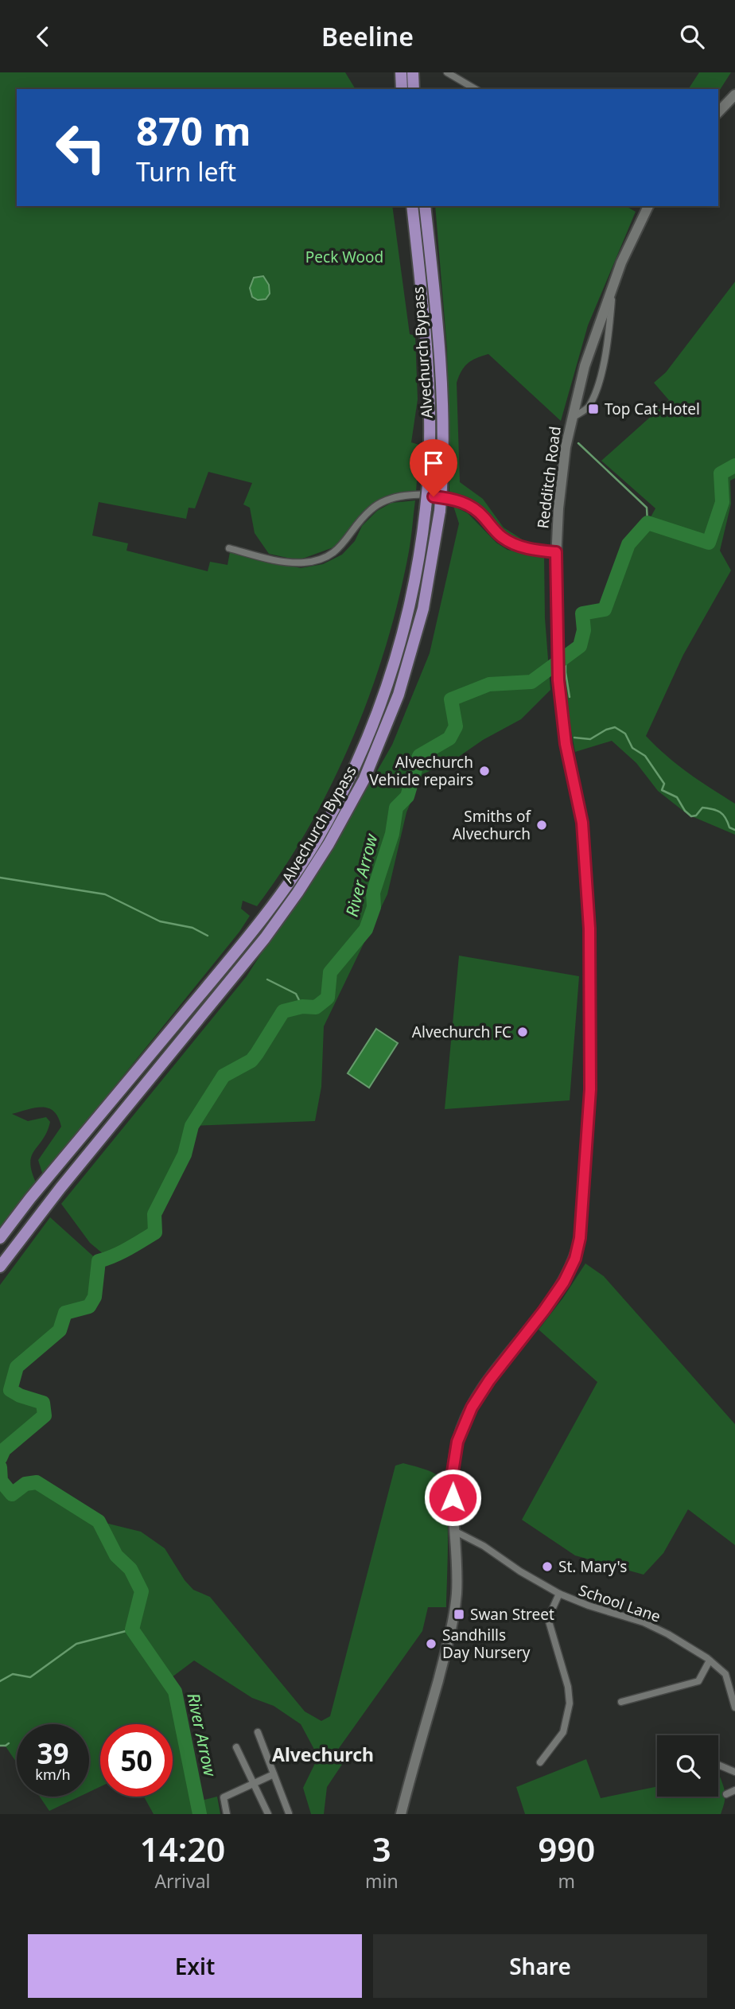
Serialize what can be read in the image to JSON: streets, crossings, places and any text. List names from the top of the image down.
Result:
{
  "streets": {
    "highway": ["Alvechurch Bypass"],
    "main road": ["Redditch Road"],
    "street": ["School Lane"]
  },
  "crossings": [
    ["Redditch Road", "School Lane"]
  ],
  "districts": ["Alvechurch"],
  "water": ["River Arrow"],
  "parks": ["Peck Wood"],
  "places": {
    "transit": ["Top Cat Hotel", "Swan Street"],
    "other": [
      "Alvechurch Vehicle repairs",
      "Smiths of Alvechurch",
      "Alvechurch FC",
      "St. Mary's",
      "Sandhills Day Nursery"
    ]
  },
  "page": {
    "header": "Beeline",
    "turn": ["870 m", "Turn left"],
    "speed": "39 km/h",
    "limit": "50",
    "eta": [
      "14:20",
      "Arrival",
      "3",
      "min",
      "990",
      "m"
    ],
    "buttons": ["Exit", "Share"]
  }
}
